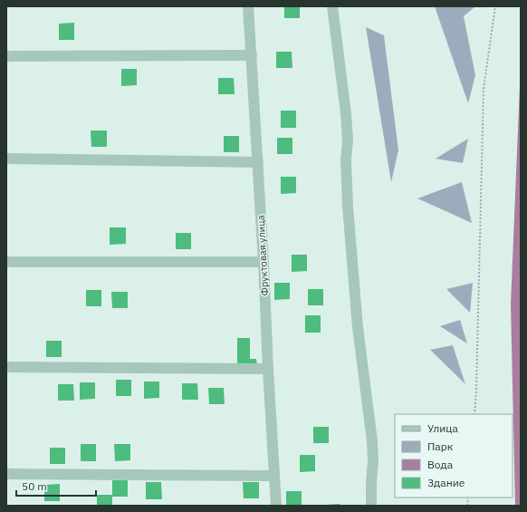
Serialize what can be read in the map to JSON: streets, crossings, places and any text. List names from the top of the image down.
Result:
{
  "streets": {
    "street": ["Фруктовая улица"]
  },
  "legend": [
    "Улица",
    "Парк",
    "Вода",
    "Здание"
  ],
  "scale_bar": "50 m"
}
